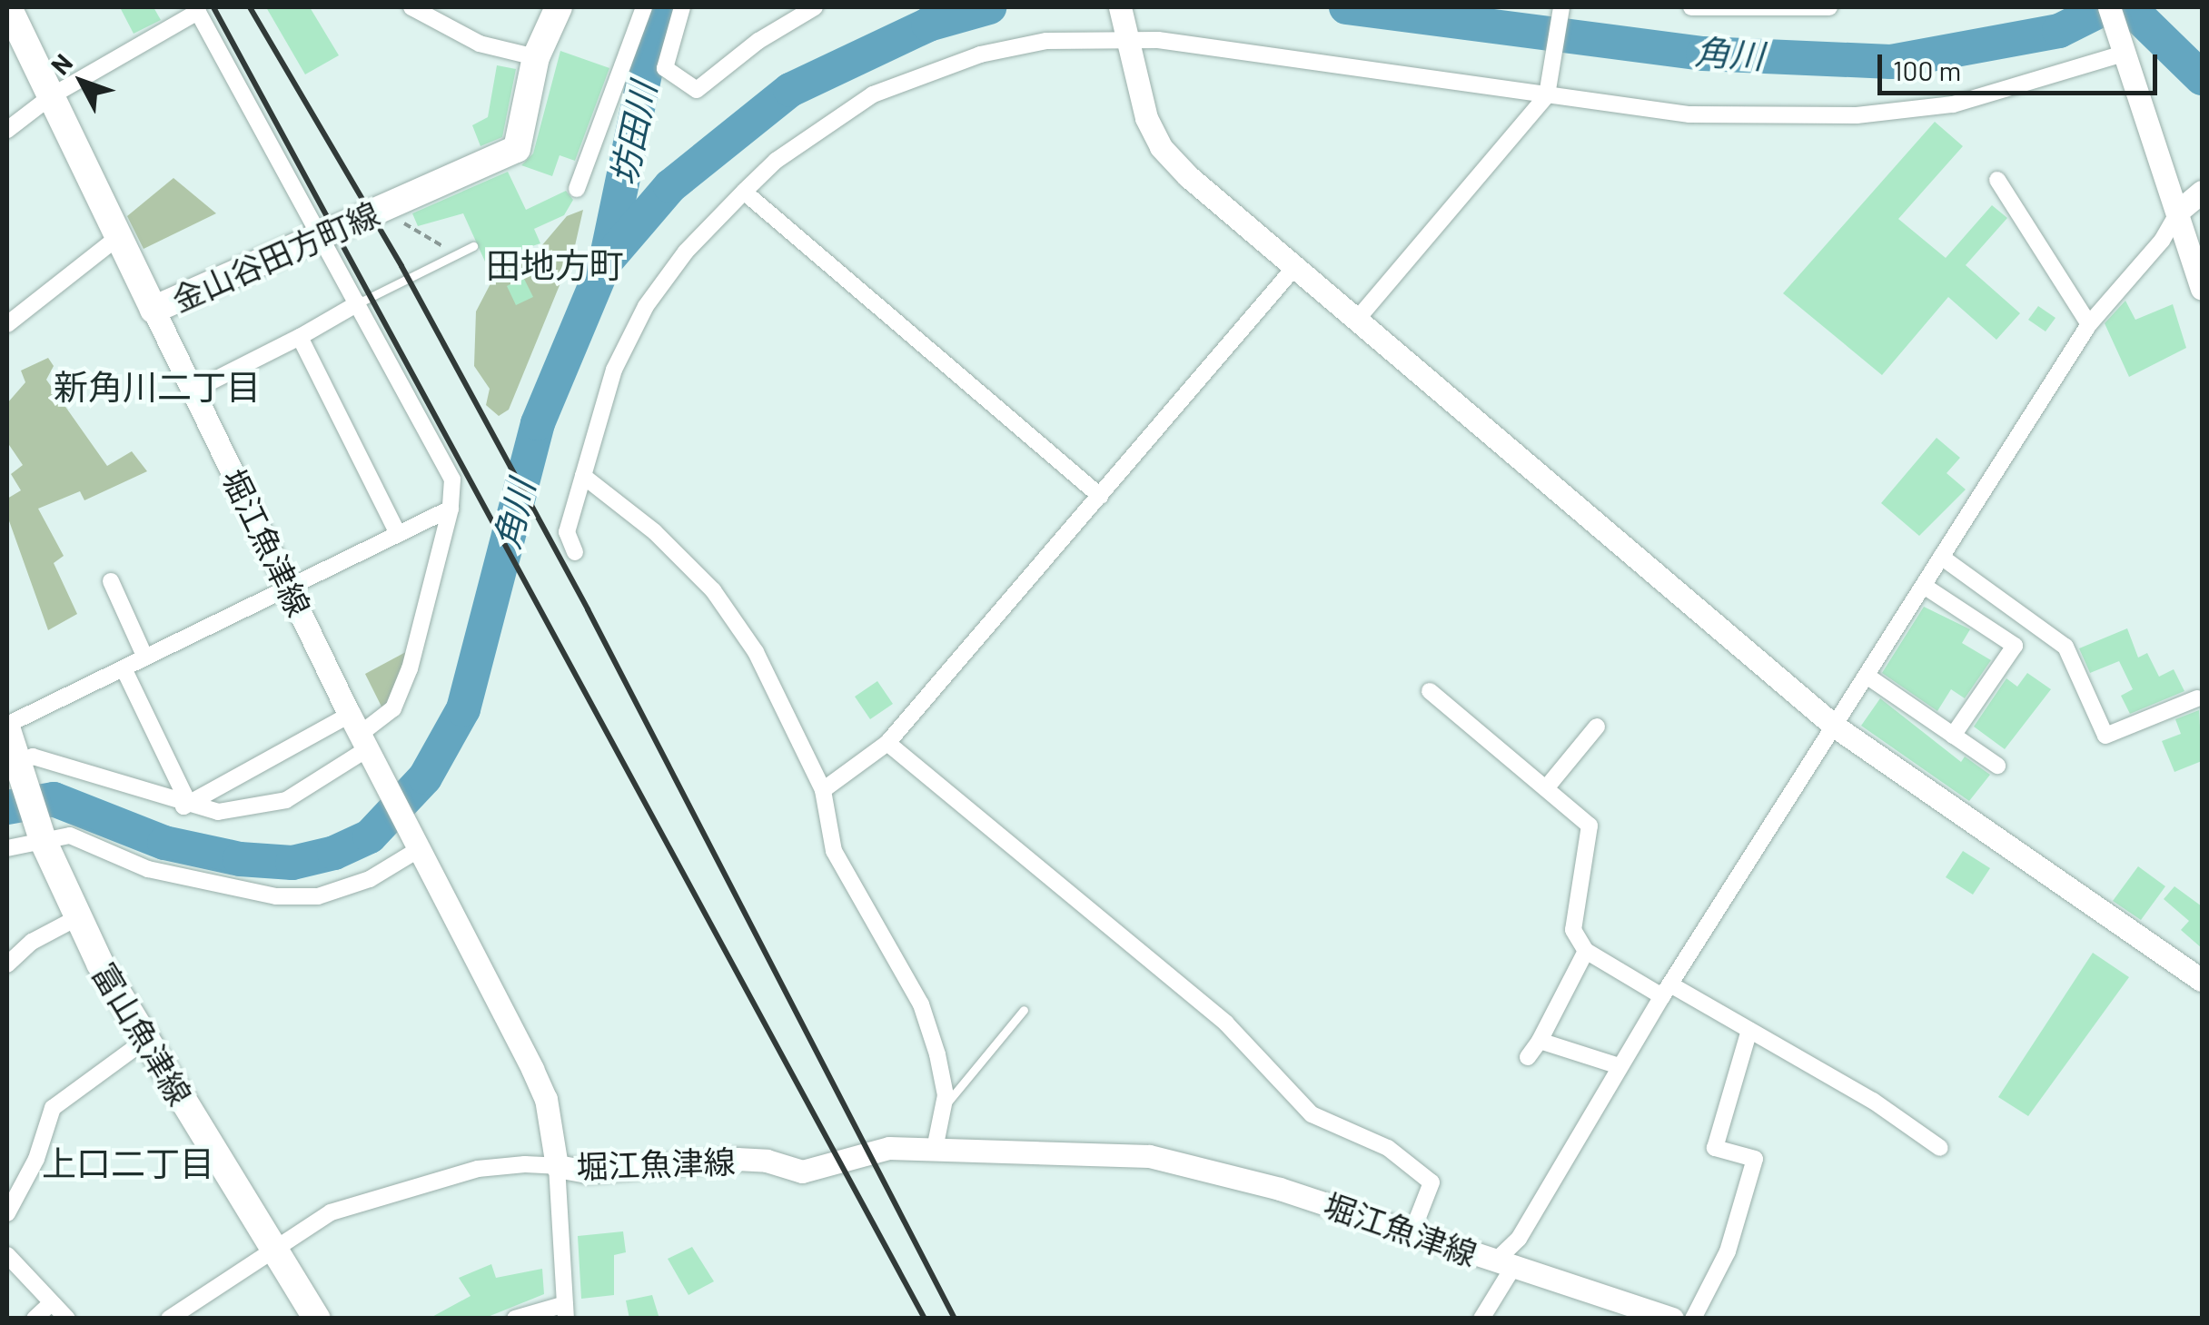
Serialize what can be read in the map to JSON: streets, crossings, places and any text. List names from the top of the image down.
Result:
{
  "streets": {
    "main road": ["金山谷田方町線", "堀江魚津線", "富山魚津線"]
  },
  "crossings": [
    ["金山谷田方町線", "堀江魚津線"]
  ],
  "districts": ["田地方町", "新角川二丁目", "上口二丁目"],
  "water": ["角川", "坊田川"],
  "scale_bar": "100 m",
  "north": "top left"
}
